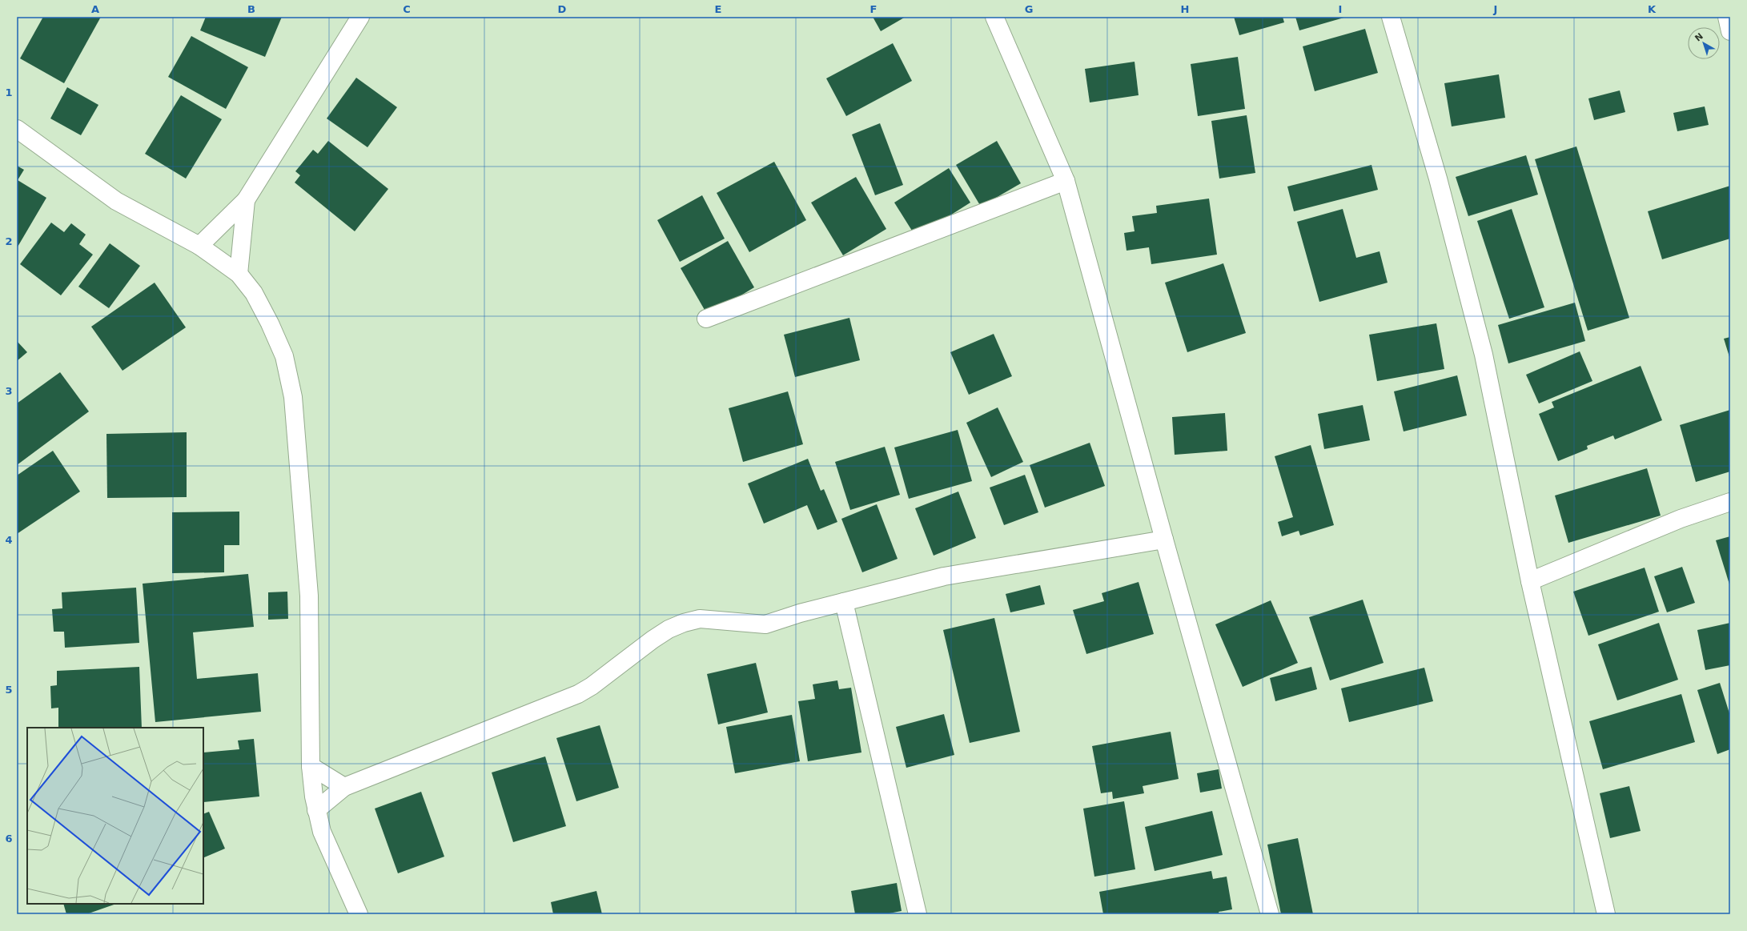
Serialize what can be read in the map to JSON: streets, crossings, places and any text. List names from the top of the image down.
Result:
{
  "north": "top left",
  "grid": {
    "columns": [
      "A",
      "B",
      "C",
      "D",
      "E",
      "F",
      "G",
      "H",
      "I",
      "J",
      "K"
    ],
    "rows": [
      "1",
      "2",
      "3",
      "4",
      "5",
      "6"
    ]
  }
}
